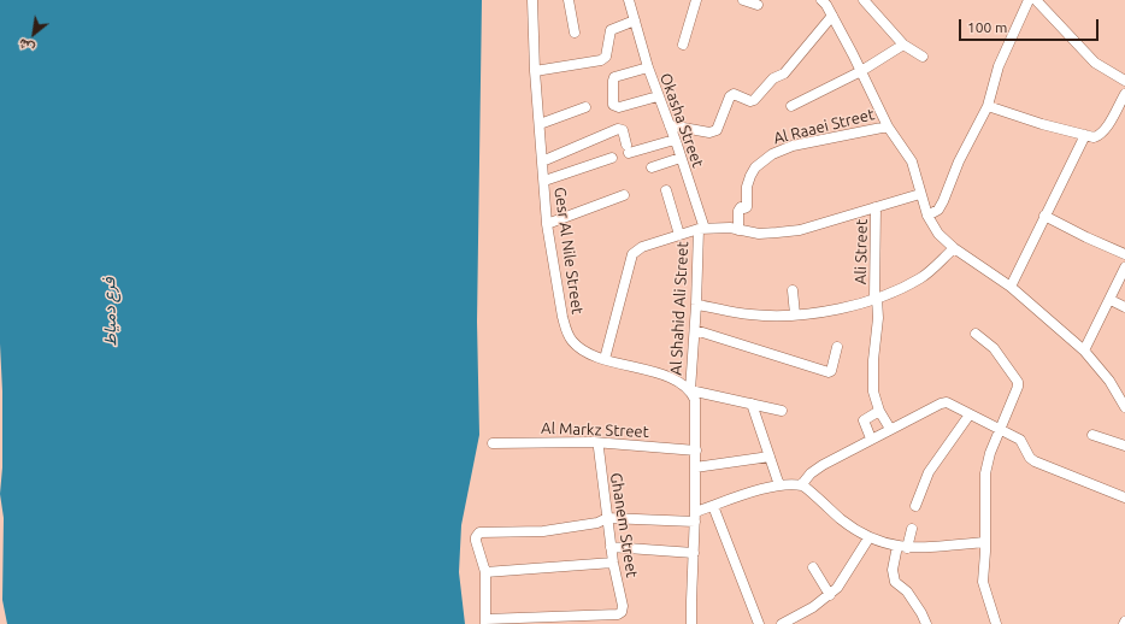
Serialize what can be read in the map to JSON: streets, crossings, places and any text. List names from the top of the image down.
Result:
{
  "streets": {
    "street": [
      "Okasha Street",
      "Al Raaei Street",
      "Gesr Al Nile Street",
      "Ali Street",
      "Al Shahid Ali Street",
      "Al Markz Street",
      "Ghanem Street"
    ]
  },
  "crossings": [
    ["Okasha Street", "Al Shahid Ali Street"],
    ["Gesr Al Nile Street", "Al Shahid Ali Street"]
  ],
  "water": ["فرع دمياط"],
  "scale_bar": "100 m",
  "north": "bottom left"
}
